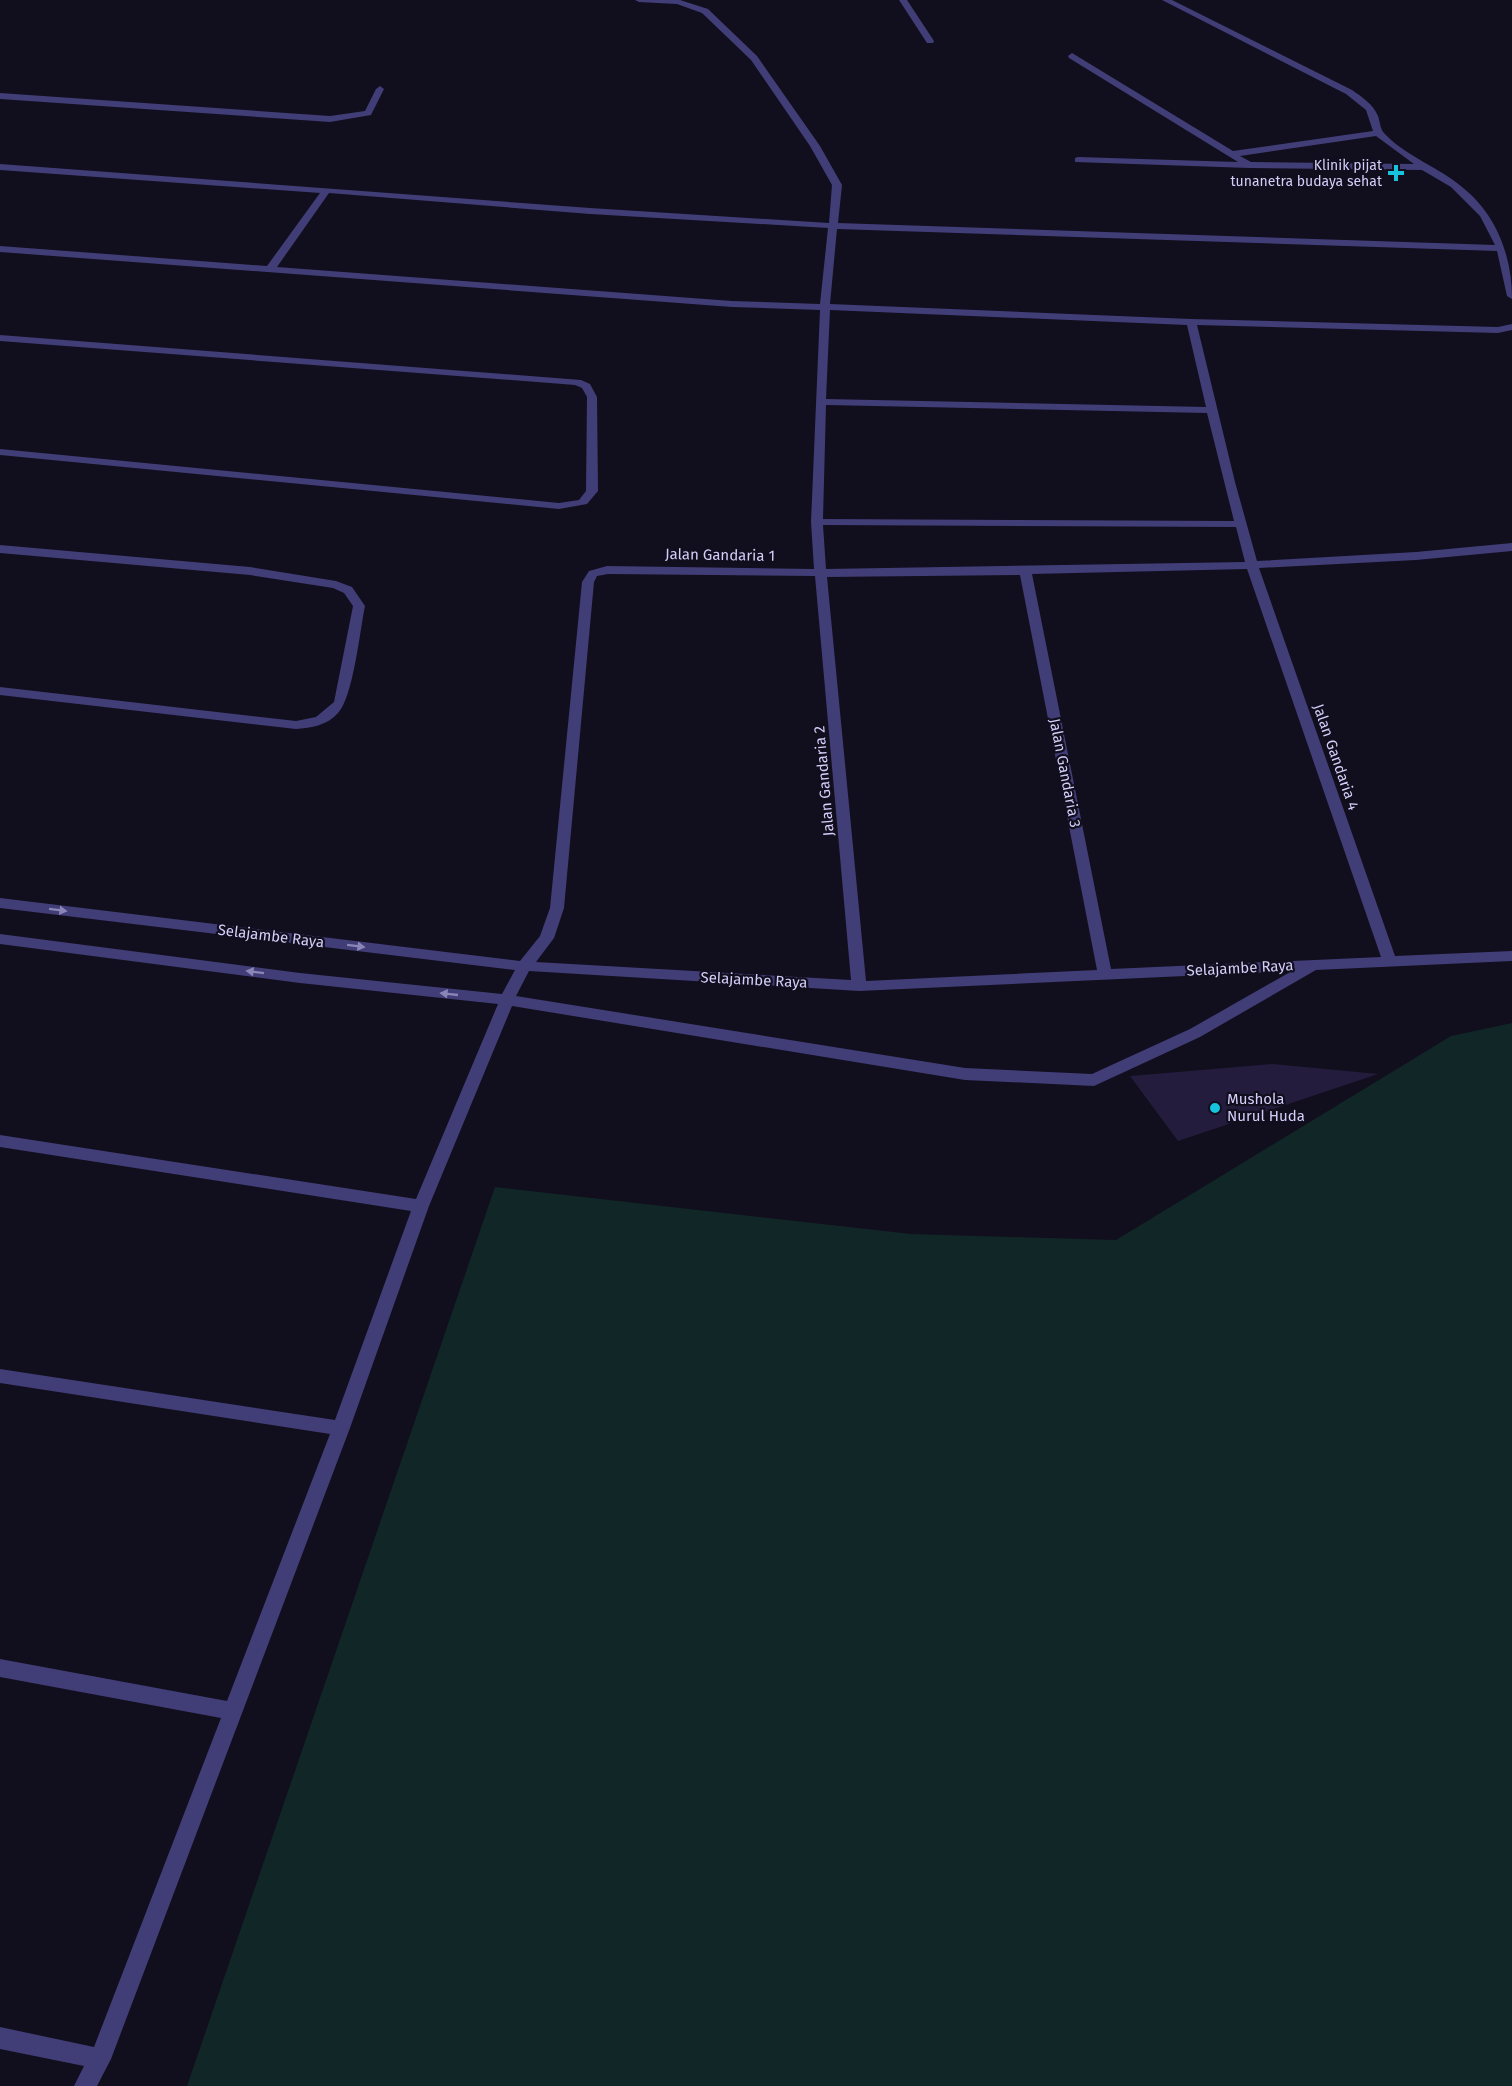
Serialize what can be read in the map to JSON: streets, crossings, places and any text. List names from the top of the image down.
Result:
{
  "streets": {
    "street": [
      "Jalan Gandaria 1",
      "Jalan Gandaria 4",
      "Jalan Gandaria 3",
      "Jalan Gandaria 2",
      "Selajambe Raya"
    ]
  },
  "crossings": [
    ["Jalan Gandaria 1", "Jalan Gandaria 4"],
    ["Jalan Gandaria 1", "Jalan Gandaria 3"],
    ["Jalan Gandaria 1", "Jalan Gandaria 2"],
    ["Jalan Gandaria 1", "Selajambe Raya"],
    ["Jalan Gandaria 4", "Selajambe Raya"],
    ["Jalan Gandaria 3", "Selajambe Raya"],
    ["Jalan Gandaria 2", "Selajambe Raya"]
  ],
  "places": {
    "health": ["Klinik pijat tunanetra budaya sehat"],
    "other": ["Mushola Nurul Huda"]
  }
}
